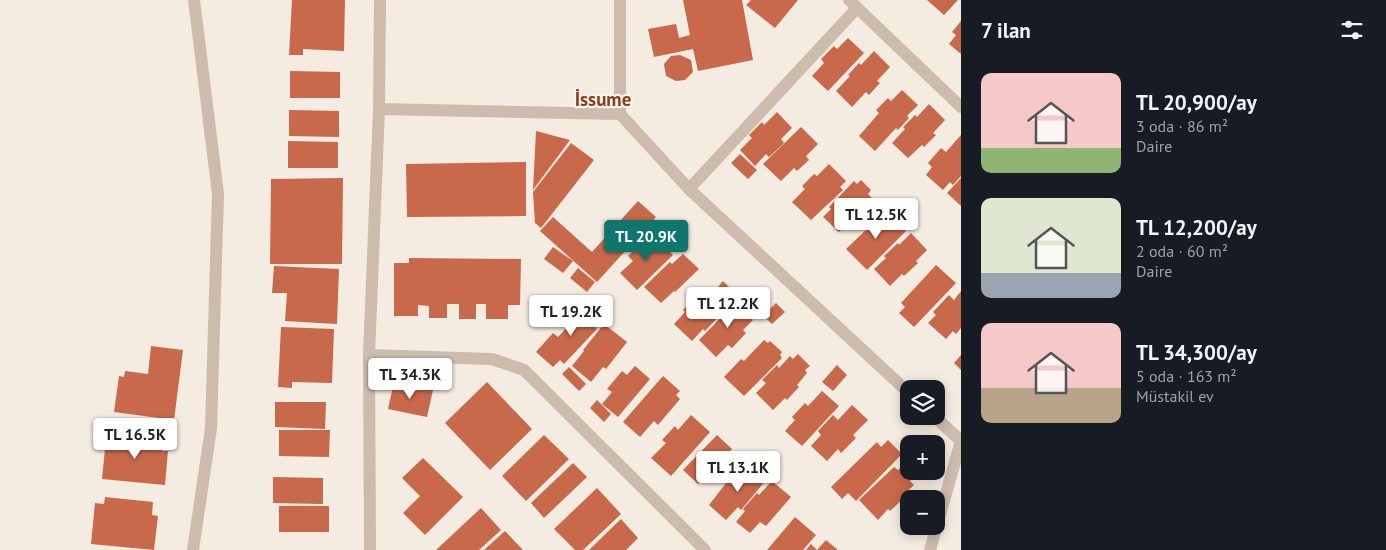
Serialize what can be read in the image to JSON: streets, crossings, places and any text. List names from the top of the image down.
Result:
{
  "districts": ["İssume"],
  "page": {
    "heading": "7 ilan",
    "list": [
      {
        "name": "TL 20,900/ay",
        "note": "3 oda · 86 m² · Daire"
      },
      {
        "name": "TL 12,200/ay",
        "note": "2 oda · 60 m² · Daire"
      },
      {
        "name": "TL 34,300/ay",
        "note": "5 oda · 163 m² · Müstakil ev"
      }
    ],
    "price": [
      "TL 12.5K",
      "TL 20.9K",
      "TL 12.2K",
      "TL 19.2K",
      "TL 34.3K",
      "TL 16.5K",
      "TL 13.1K"
    ],
    "map_buttons": ["+", "−"]
  }
}
